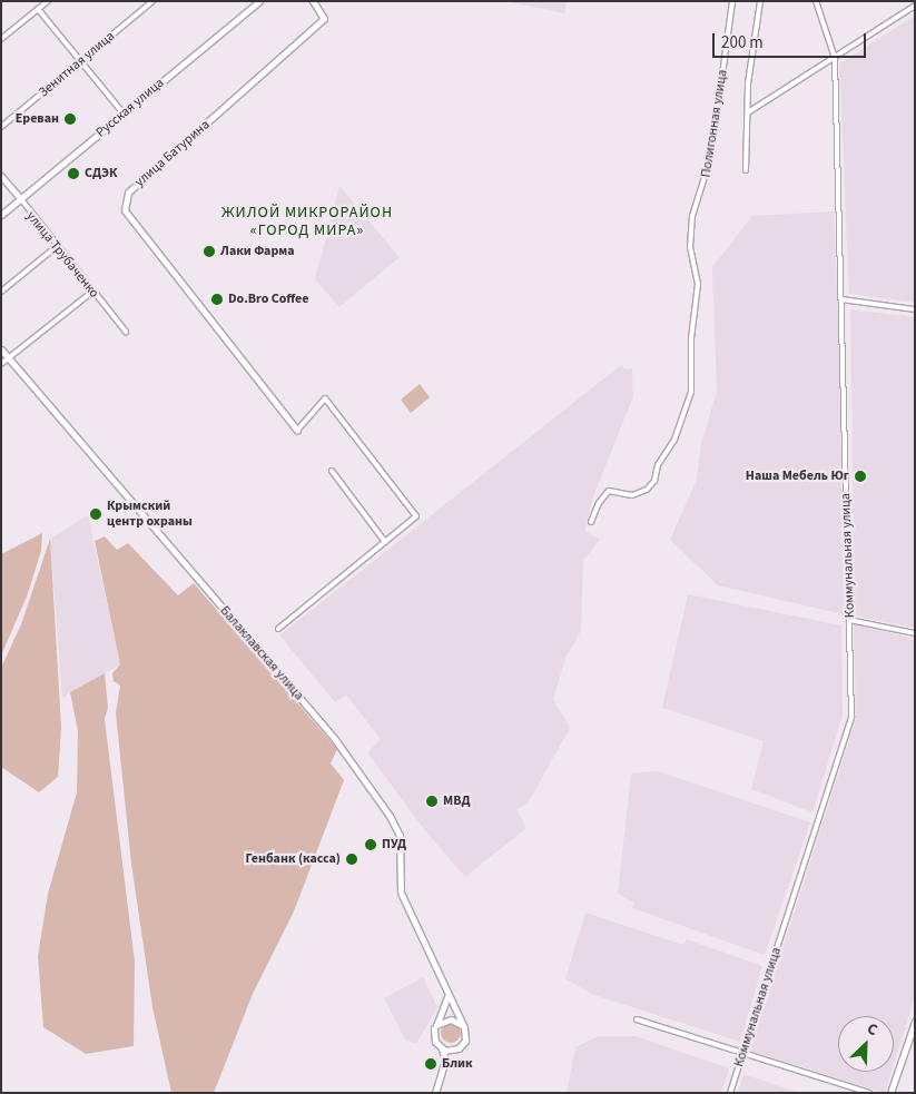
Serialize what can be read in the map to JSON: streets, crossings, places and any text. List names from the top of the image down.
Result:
{
  "streets": {
    "main road": ["Русская улица", "Балаклавская улица"],
    "street": [
      "Зенитная улица",
      "Полигонная улица",
      "улица Батурина",
      "улица Трубаченко",
      "Коммунальная улица"
    ]
  },
  "crossings": [
    ["Русская улица", "улица Трубаченко"]
  ],
  "districts": ["ЖИЛОЙ МИКРОРАЙОН «ГОРОД МИРА»"],
  "places": [
    "Ереван",
    "СДЭК",
    "Лаки Фарма",
    "Do.Bro Coffee",
    "Наша Мебель Юг",
    "Крымский центр охраны",
    "МВД",
    "ПУД",
    "Генбанк (касса)",
    "Блик"
  ],
  "scale_bar": "200 m",
  "north": "top right"
}
